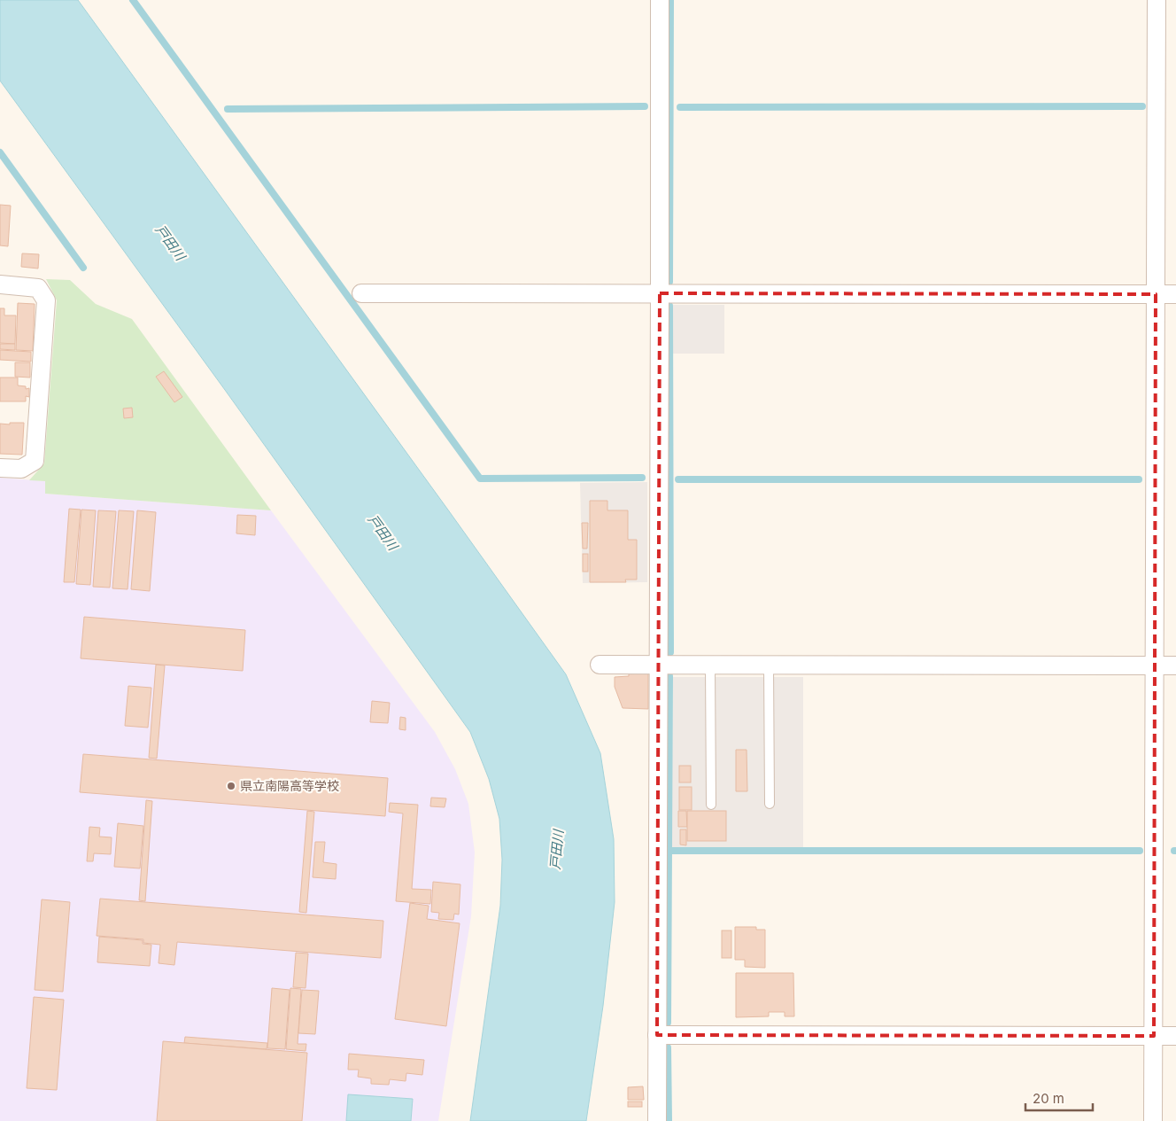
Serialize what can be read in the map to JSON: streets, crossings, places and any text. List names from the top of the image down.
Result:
{
  "water": ["戸田川"],
  "places": ["県立南陽高等学校"],
  "scale_bar": "20 m"
}
